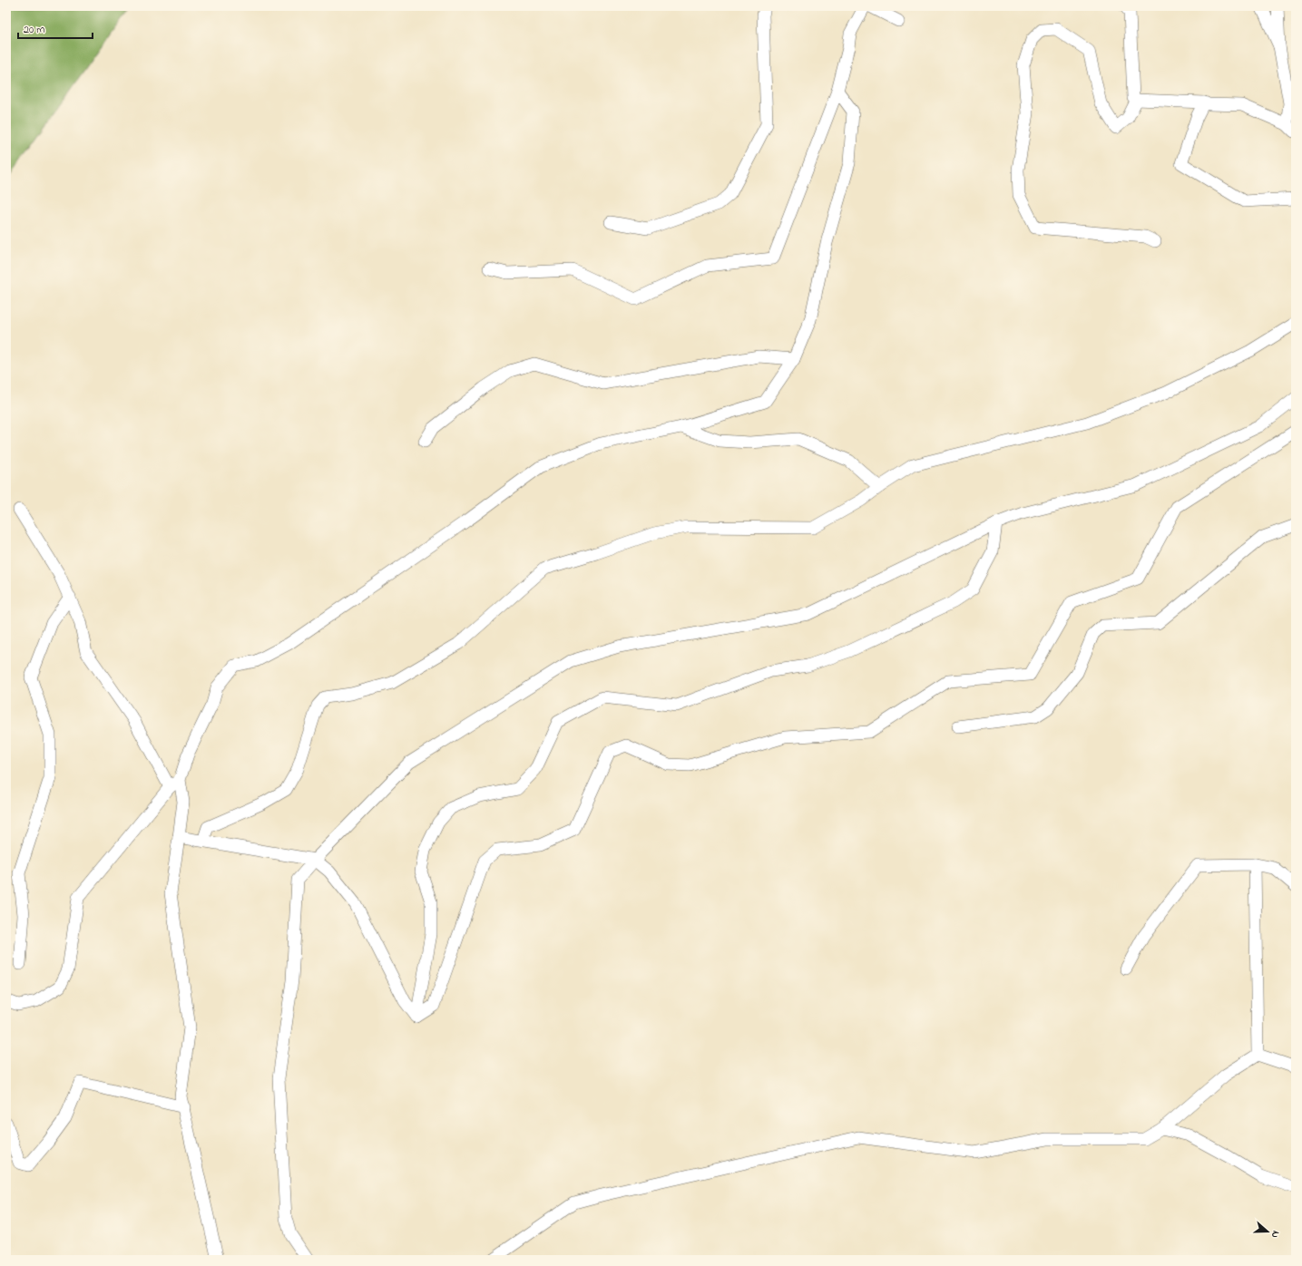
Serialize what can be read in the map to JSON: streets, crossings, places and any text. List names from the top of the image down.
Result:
{
  "scale_bar": "20 m",
  "north": "right"
}
